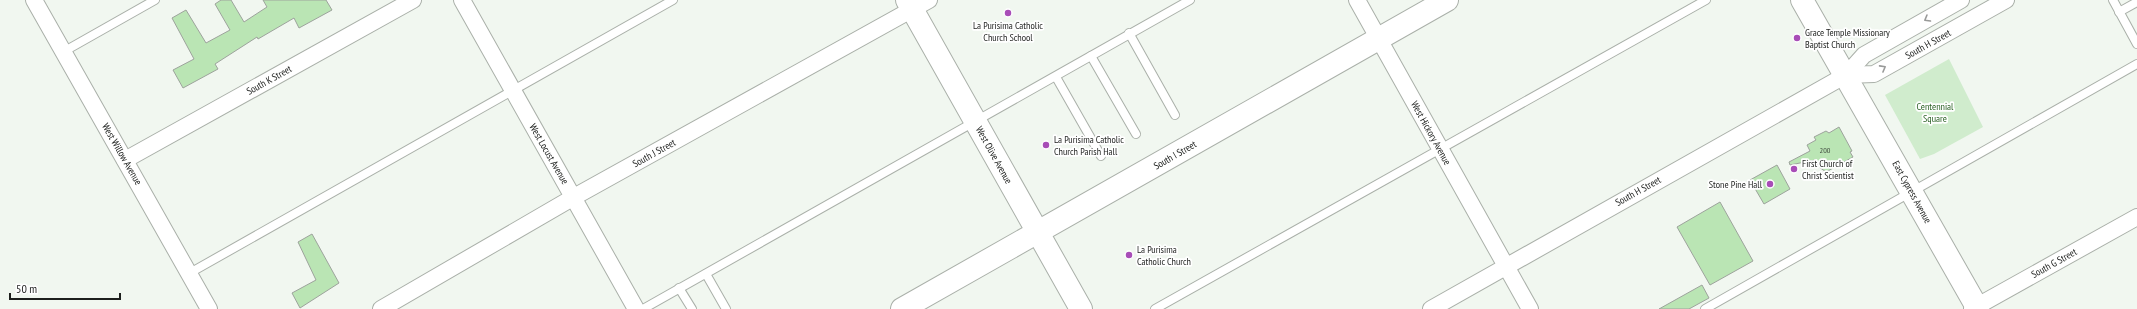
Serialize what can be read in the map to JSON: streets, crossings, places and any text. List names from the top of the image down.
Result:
{
  "streets": {
    "street": [
      "South H Street",
      "South K Street",
      "West Hickory Avenue",
      "South J Street",
      "West Willow Avenue",
      "West Locust Avenue",
      "West Olive Avenue",
      "South I Street",
      "East Cypress Avenue",
      "South G Street"
    ]
  },
  "crossings": [
    ["South H Street", "West Hickory Avenue"],
    ["South H Street", "East Cypress Avenue"],
    ["South K Street", "West Willow Avenue"],
    ["West Hickory Avenue", "South I Street"],
    ["South J Street", "West Locust Avenue"],
    ["South J Street", "West Olive Avenue"],
    ["West Olive Avenue", "South I Street"],
    ["East Cypress Avenue", "South G Street"]
  ],
  "parks": ["Centennial Square"],
  "places": [
    "La Purisima Catholic Church School",
    "Grace Temple Missionary Baptist Church",
    "La Purisima Catholic Church Parish Hall",
    "First Church of Christ Scientist",
    "Stone Pine Hall",
    "La Purisima Catholic Church"
  ],
  "house_numbers": ["200"],
  "scale_bar": "50 m"
}
